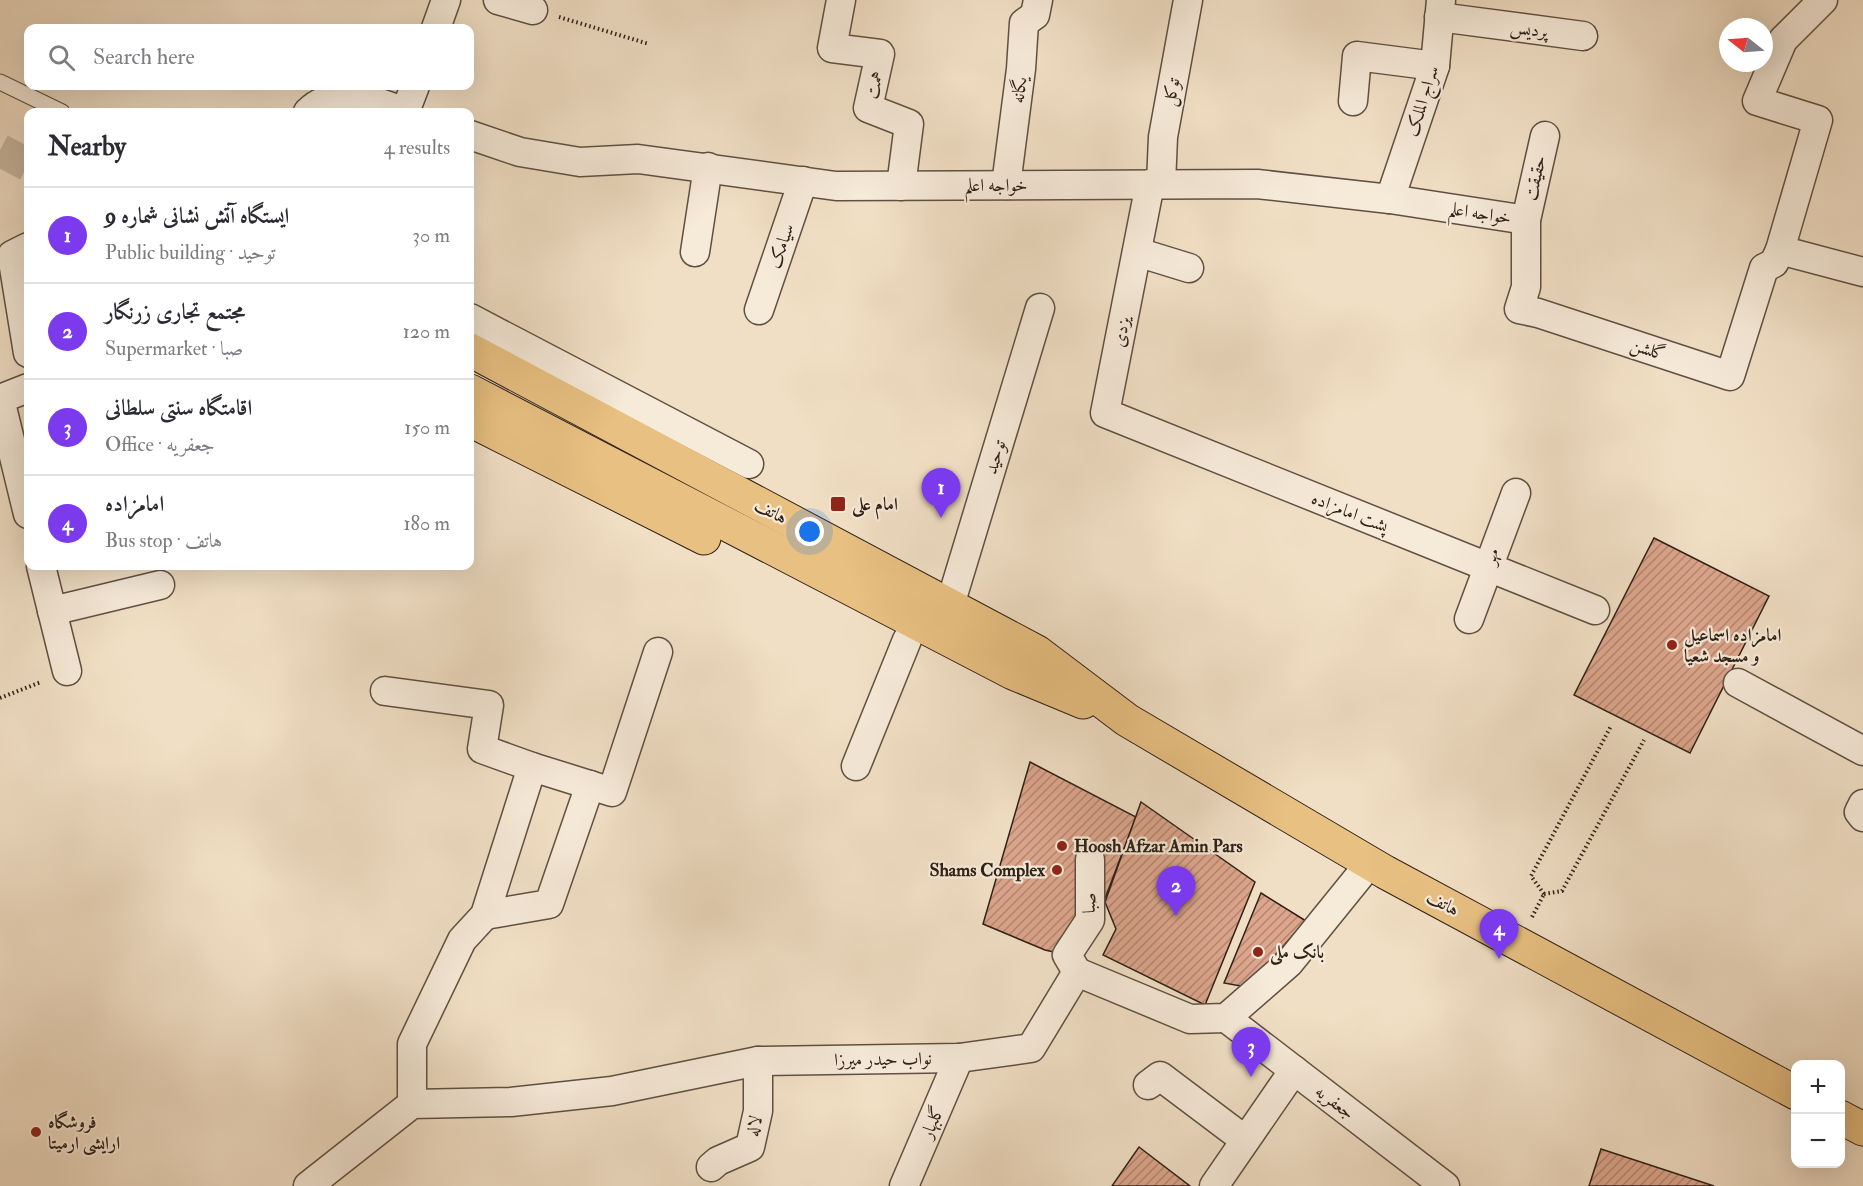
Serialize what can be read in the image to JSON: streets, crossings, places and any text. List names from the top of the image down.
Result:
{
  "streets": {
    "main road": ["هاتف"],
    "street": [
      "پردیس",
      "همت",
      "یگانه",
      "توکل",
      "سراج الملک",
      "حقیقت",
      "خواجه اعلم",
      "سیامک",
      "یزدی",
      "گلشن",
      "توحید",
      "پشت امامزاده",
      "مهر",
      "صبا",
      "نواب حیدر میرزا",
      "جعفریه",
      "گلبهار",
      "لاله"
    ]
  },
  "crossings": [
    ["پردیس", "سراج الملک"],
    ["همت", "خواجه اعلم"],
    ["یگانه", "خواجه اعلم"],
    ["توکل", "خواجه اعلم"],
    ["توکل", "یزدی"],
    ["سراج الملک", "خواجه اعلم"],
    ["حقیقت", "خواجه اعلم"],
    ["حقیقت", "گلشن"],
    ["خواجه اعلم", "سیامک"],
    ["خواجه اعلم", "یزدی"],
    ["خواجه اعلم", "گلشن"],
    ["یزدی", "پشت امامزاده"],
    ["توحید", "هاتف"],
    ["پشت امامزاده", "مهر"],
    ["صبا", "نواب حیدر میرزا"],
    ["نواب حیدر میرزا", "گلبهار"],
    ["نواب حیدر میرزا", "لاله"]
  ],
  "places": {
    "transit": ["امام علی"],
    "other": [
      "امامزاده اسماعیل و مسجد شعیا",
      "Hoosh Afzar Amin Pars",
      "Shams Complex",
      "بانک ملی",
      "فروشگاه ارایشی ارمیتا"
    ]
  },
  "north": "left",
  "page": {
    "search": "Search here",
    "heading": ["Nearby", "4 results"],
    "list": [
      {
        "mark": "1",
        "name": "ایستگاه آتش نشانی شماره 9",
        "note": "Public building · توحید",
        "value": "30 m"
      },
      {
        "mark": "2",
        "name": "مجتمع تجاری زرنگار",
        "note": "Supermarket · صبا",
        "value": "120 m"
      },
      {
        "mark": "3",
        "name": "اقامتگاه سنتی سلطانی",
        "note": "Office · جعفریه",
        "value": "150 m"
      },
      {
        "mark": "4",
        "name": "امامزاده",
        "note": "Bus stop · هاتف",
        "value": "180 m"
      }
    ],
    "pins": [
      "1",
      "2",
      "4",
      "3"
    ],
    "map_buttons": ["+", "−"]
  }
}
